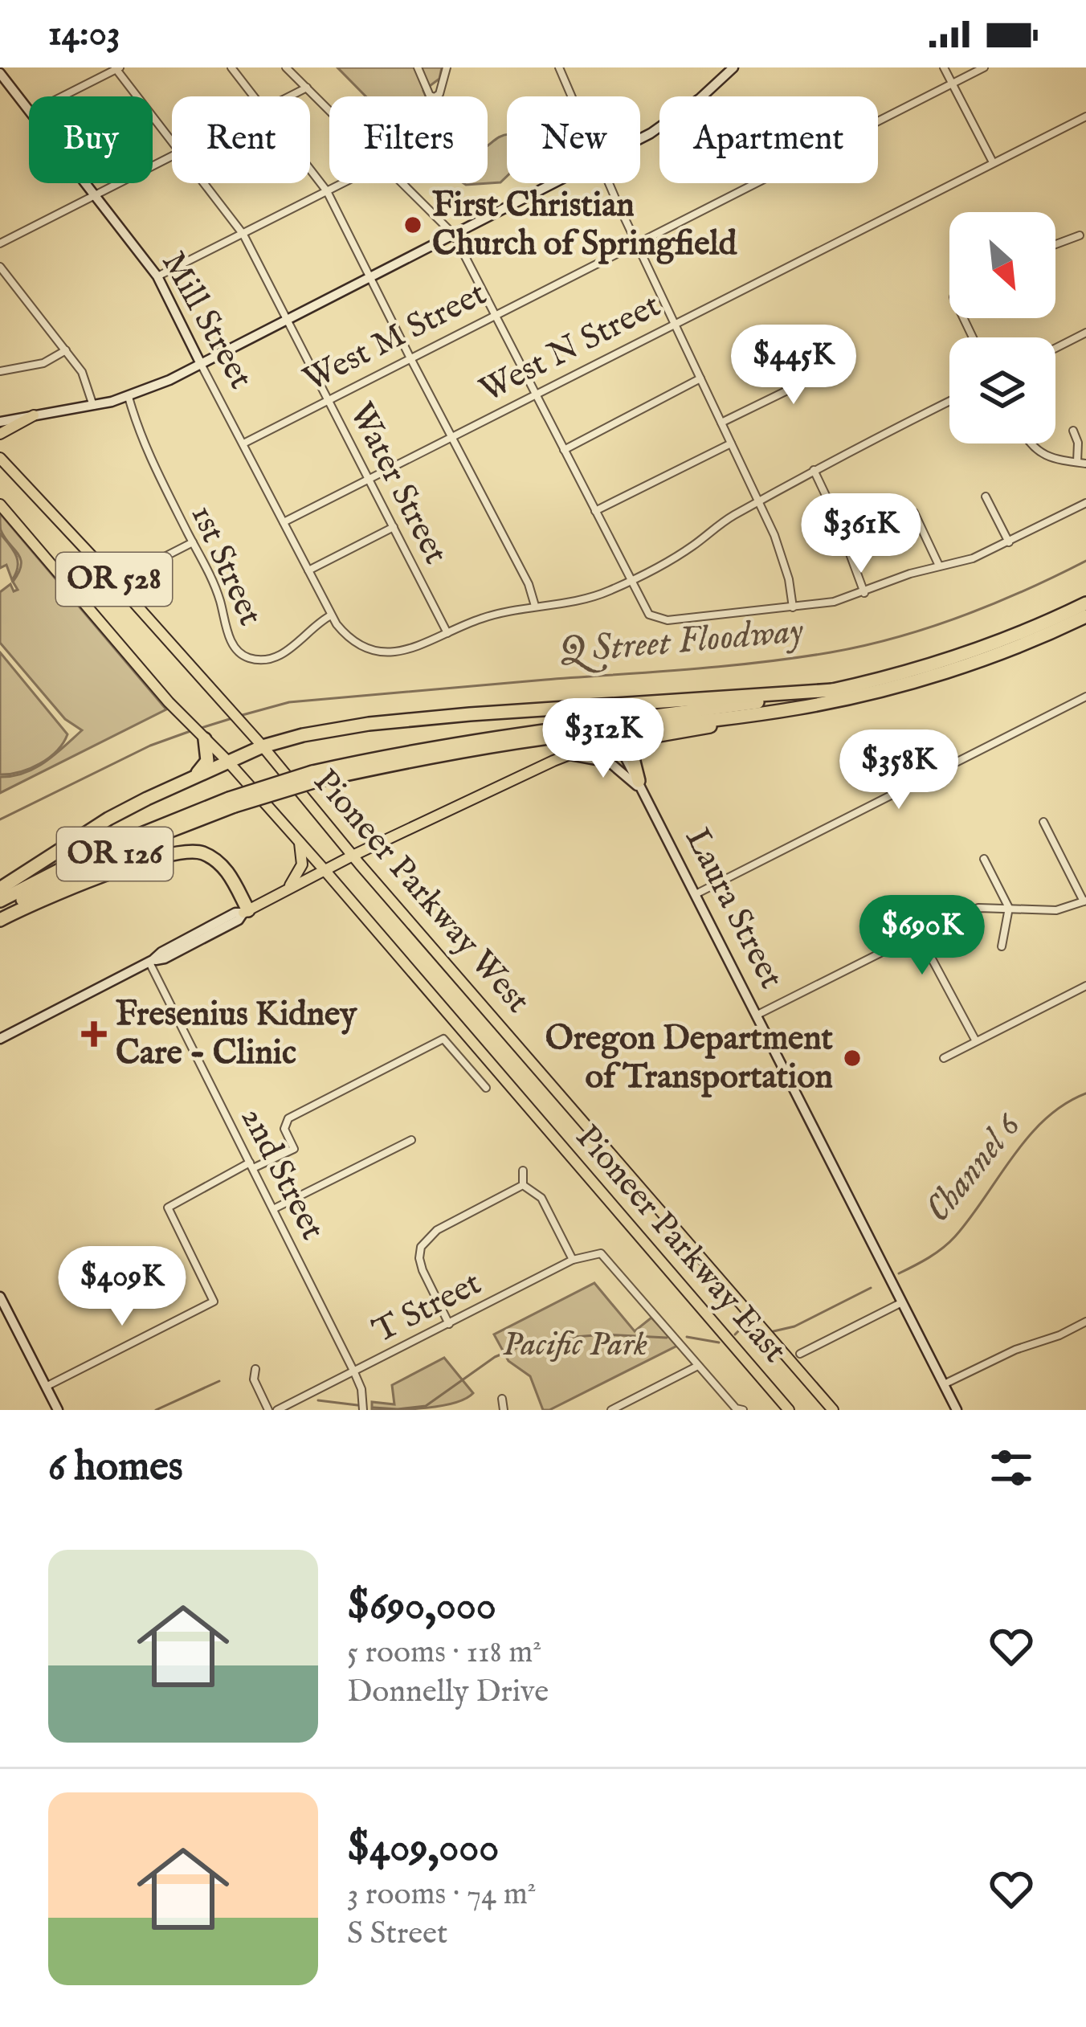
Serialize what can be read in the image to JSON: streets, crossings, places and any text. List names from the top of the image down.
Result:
{
  "streets": {
    "highway": ["OR 126"],
    "main road": ["OR 528", "Pioneer Parkway West", "Pioneer Parkway East"],
    "street": [
      "Mill Street",
      "West M Street",
      "West N Street",
      "Water Street",
      "1st Street",
      "Laura Street",
      "2nd Street",
      "T Street"
    ]
  },
  "crossings": [
    ["Mill Street", "West M Street"],
    ["Mill Street", "West N Street"],
    ["Mill Street", "1st Street"],
    ["West M Street", "Water Street"],
    ["West N Street", "Water Street"],
    ["2nd Street", "T Street"]
  ],
  "water": ["Q Street Floodway", "Channel 6"],
  "parks": ["Pacific Park"],
  "places": {
    "other": ["First Christian Church of Springfield", "Oregon Department of Transportation"],
    "health": ["Fresenius Kidney Care - Clinic"]
  },
  "north": "bottom right",
  "page": {
    "status": "14:03",
    "chip": [
      "Buy",
      "Rent",
      "Filters",
      "New",
      "Apartment"
    ],
    "price": [
      "$445K",
      "$361K",
      "$312K",
      "$358K",
      "$690K",
      "$409K"
    ],
    "heading": "6 homes",
    "list": [
      {
        "name": "$690,000",
        "note": "5 rooms · 118 m² · Donnelly Drive"
      },
      {
        "name": "$409,000",
        "note": "3 rooms · 74 m² · S Street"
      }
    ]
  }
}
